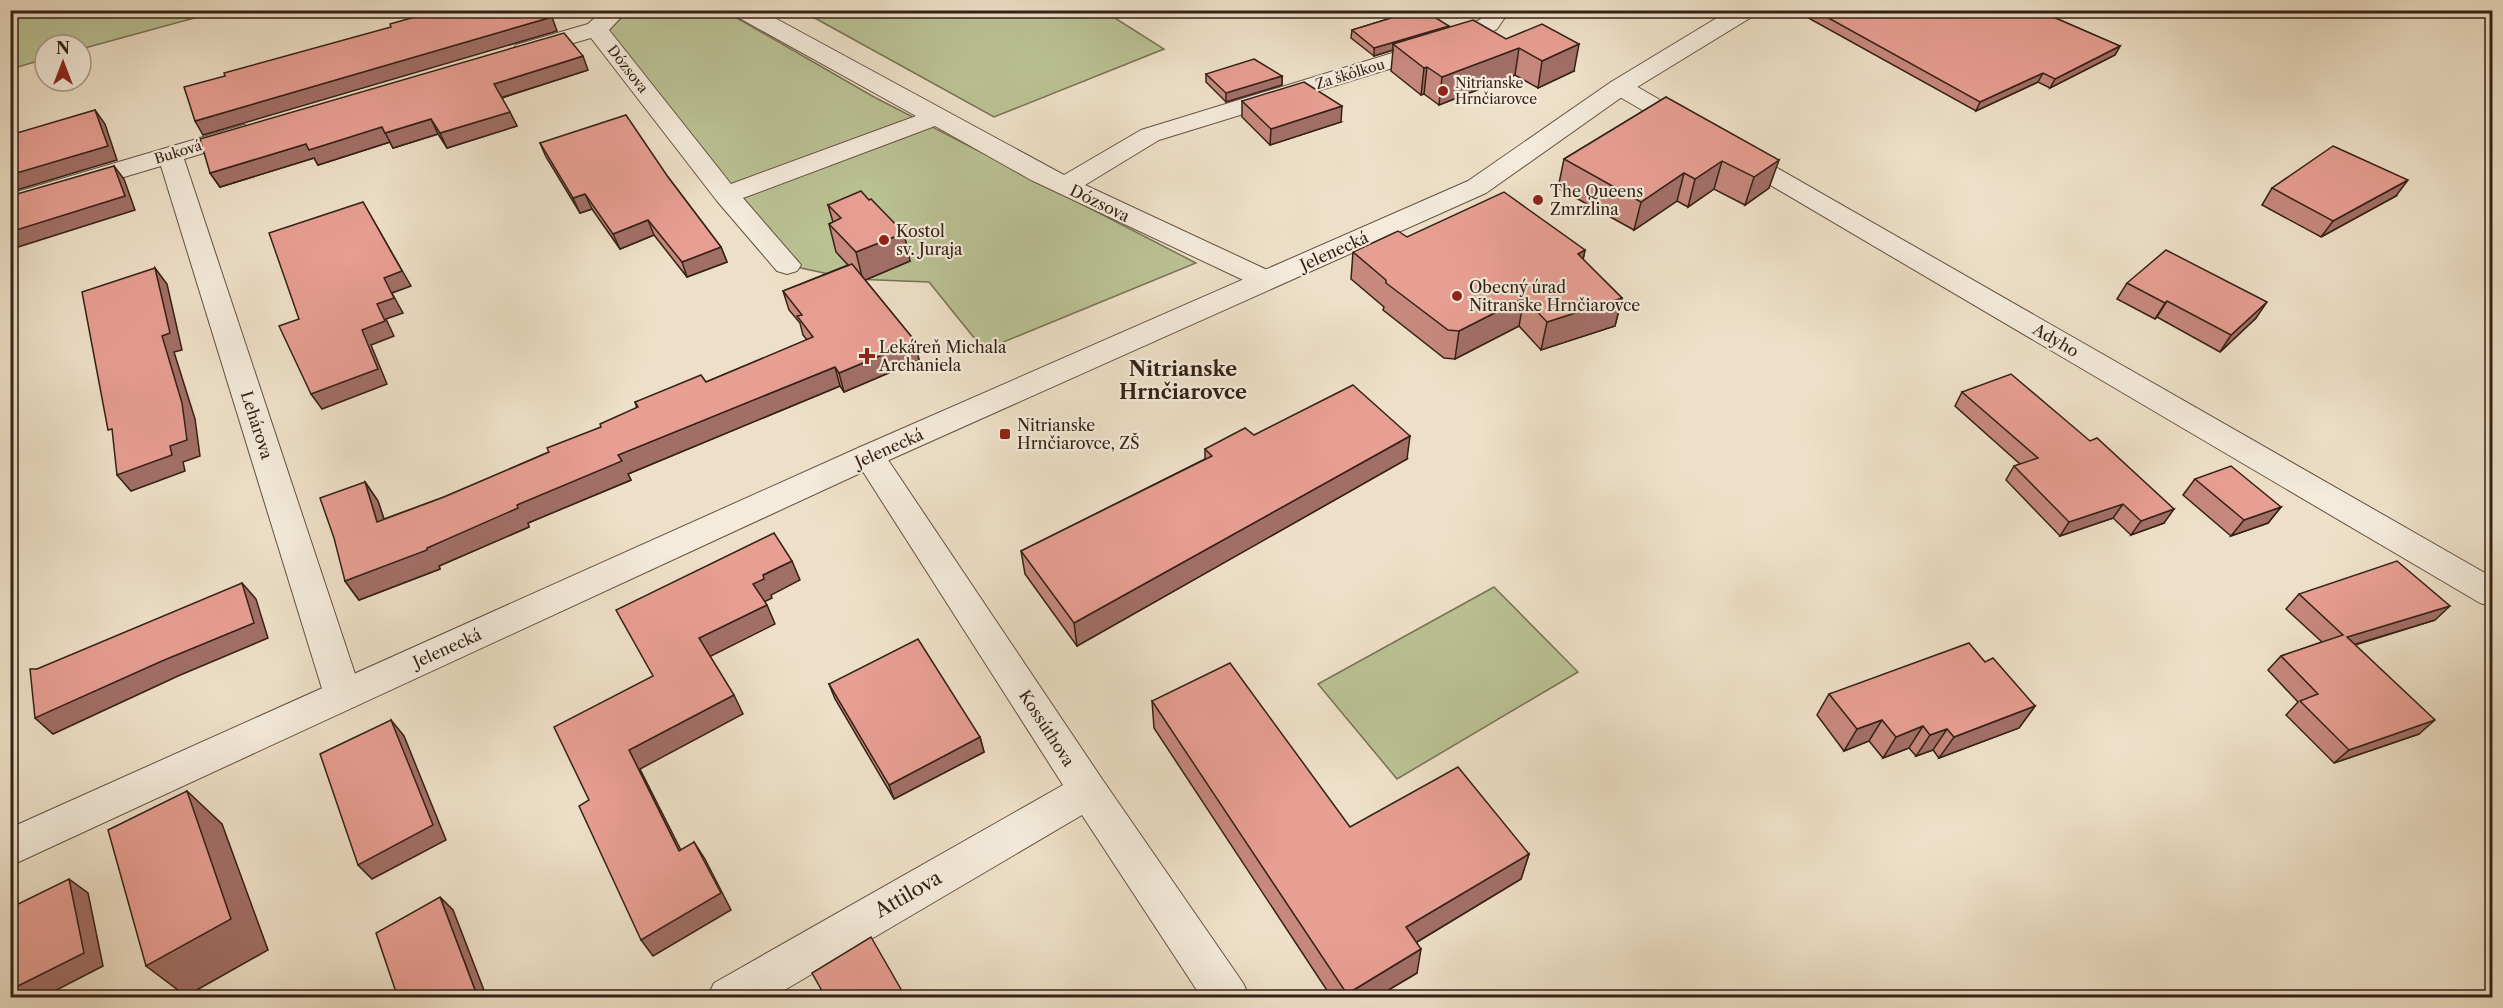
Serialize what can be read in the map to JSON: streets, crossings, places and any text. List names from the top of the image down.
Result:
{
  "streets": {
    "street": [
      "Dózsova",
      "Za škôlkou",
      "Buková",
      "Jelenecká",
      "Adyho",
      "Lehárova",
      "Kossúthova",
      "Attilova"
    ]
  },
  "crossings": [
    ["Dózsova", "Za škôlkou"],
    ["Dózsova", "Jelenecká"],
    ["Buková", "Lehárova"],
    ["Jelenecká", "Adyho"],
    ["Jelenecká", "Lehárova"],
    ["Jelenecká", "Kossúthova"],
    ["Kossúthova", "Attilova"]
  ],
  "districts": ["Nitrianske Hrnčiarovce"],
  "places": {
    "other": [
      "Nitrianske Hrnčiarovce",
      "The Queens Zmrzlina",
      "Kostol sv. Juraja",
      "Obecný úrad Nitranske Hrnčiarovce"
    ],
    "health": ["Lekáreň Michala Archaniela"],
    "transit": ["Nitrianske Hrnčiarovce, ZŠ"]
  },
  "north": "top"
}
